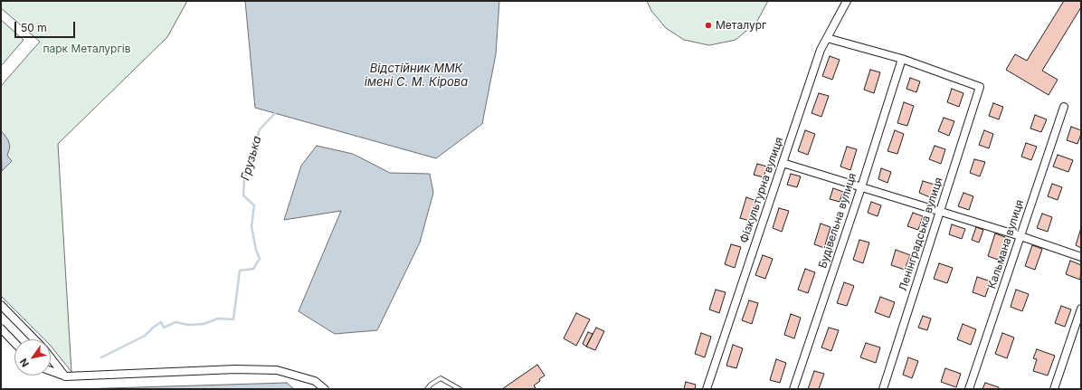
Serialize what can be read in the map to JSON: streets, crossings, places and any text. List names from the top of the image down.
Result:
{
  "streets": {
    "street": [
      "Фiзкультурна вулиця",
      "Будівельна вулиця",
      "Ленінградська вулиця",
      "Кальмана вулиця"
    ]
  },
  "crossings": [
    ["Будівельна вулиця", "Ленінградська вулиця"]
  ],
  "water": ["Відстійник ММК імені С. М. Кірова", "Грузька"],
  "parks": ["парк Металургів"],
  "places": ["Металург"],
  "scale_bar": "50 m",
  "north": "bottom left"
}
